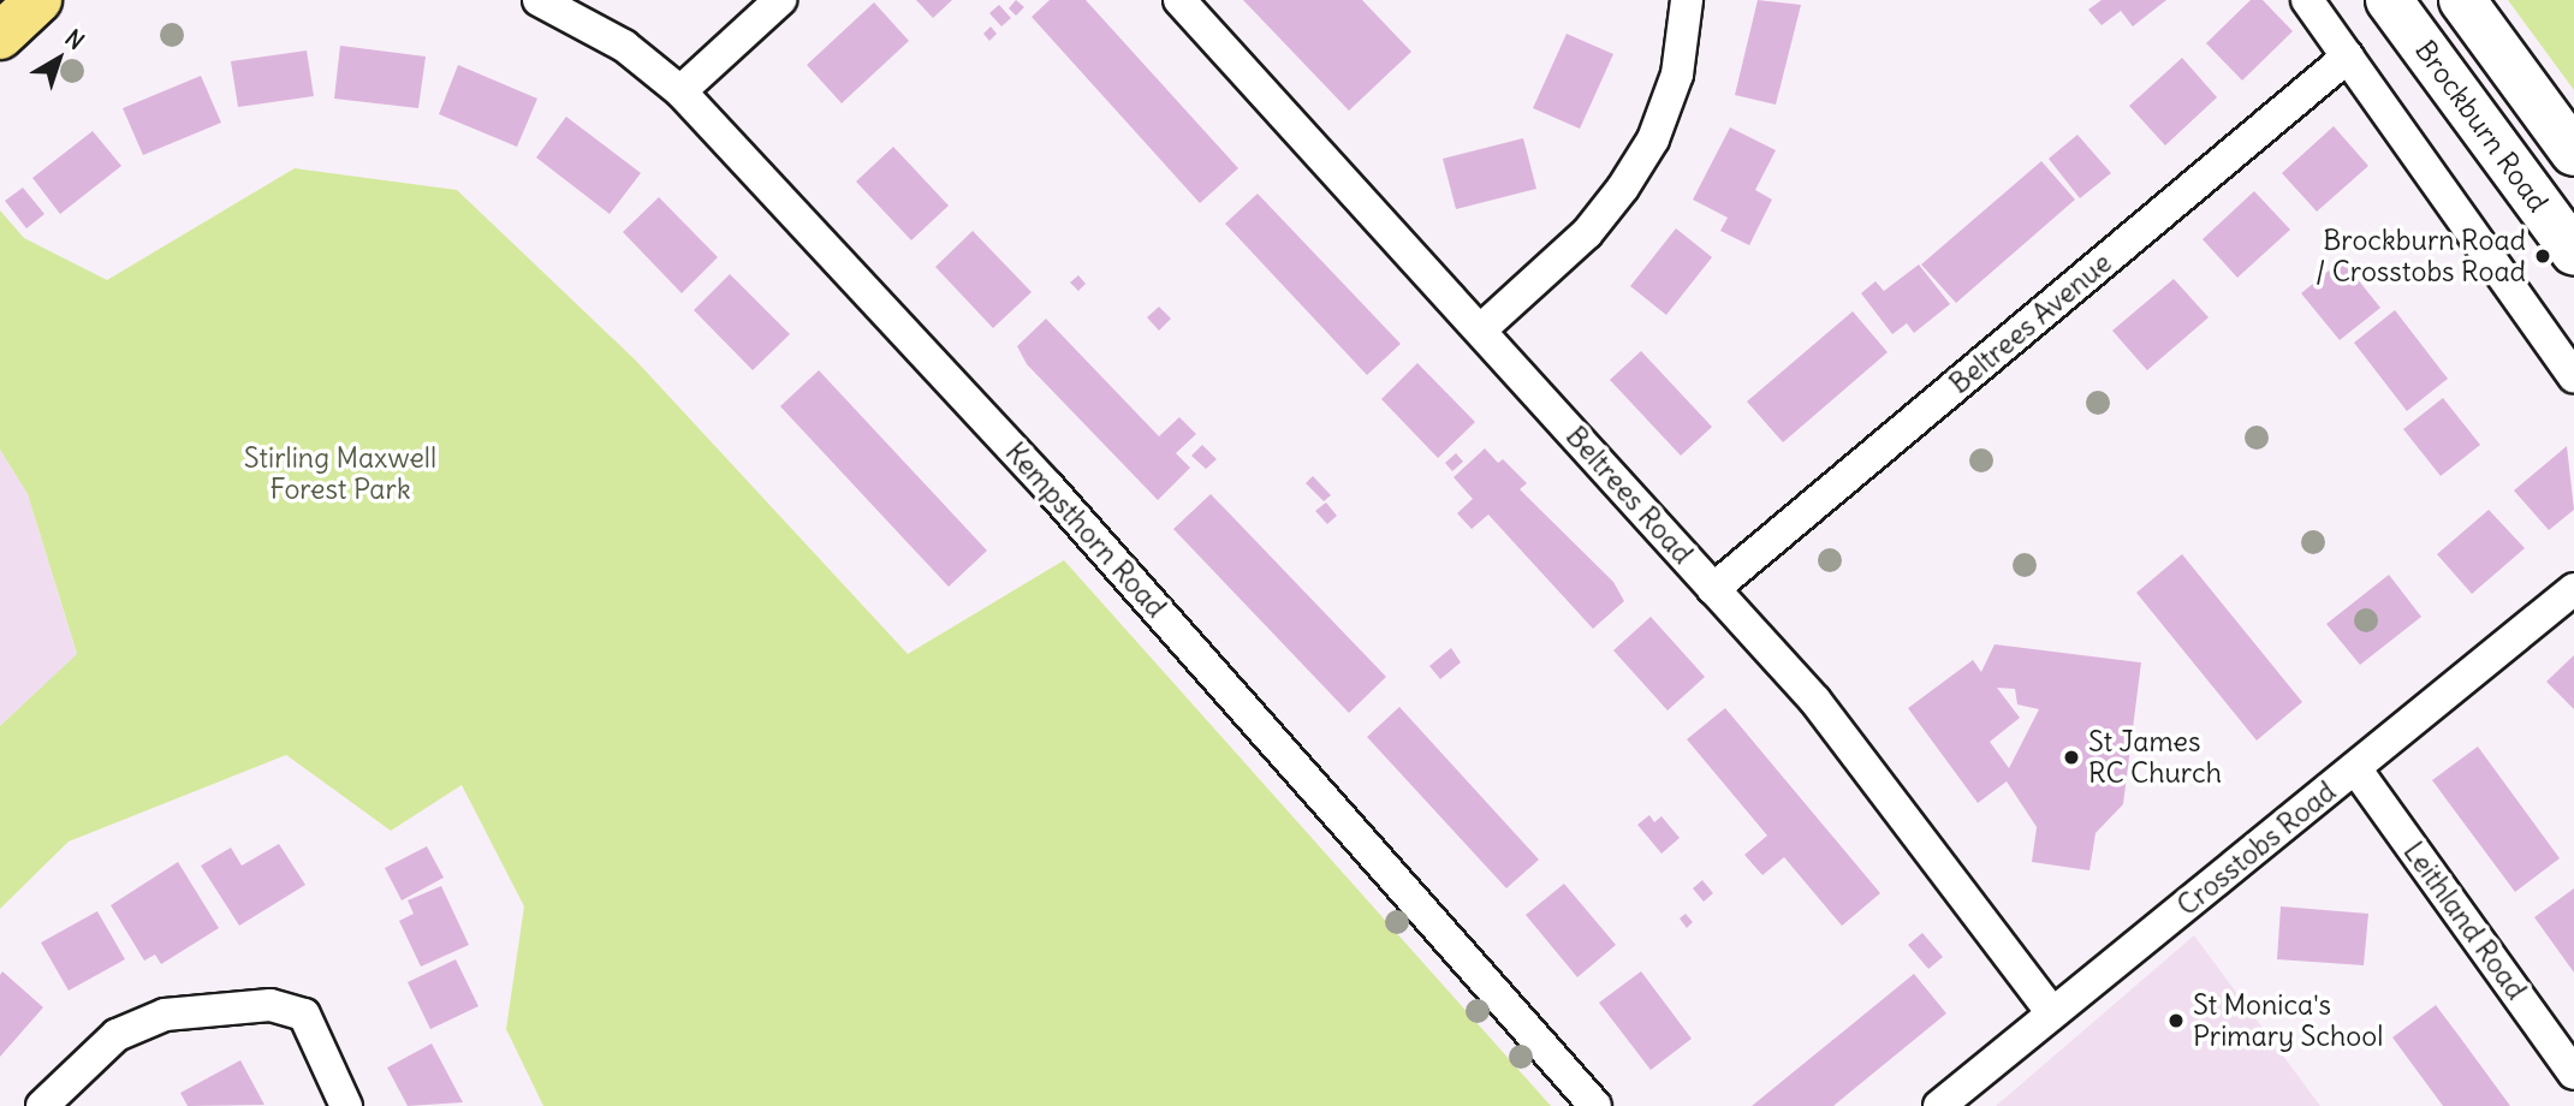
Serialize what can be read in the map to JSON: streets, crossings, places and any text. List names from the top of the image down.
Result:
{
  "streets": {
    "street": [
      "Brockburn Road",
      "Beltrees Avenue",
      "Beltrees Road",
      "Kempsthorn Road",
      "Crosstobs Road",
      "Leithland Road"
    ]
  },
  "crossings": [
    ["Beltrees Avenue", "Beltrees Road"],
    ["Beltrees Road", "Crosstobs Road"],
    ["Crosstobs Road", "Leithland Road"]
  ],
  "parks": ["Stirling Maxwell Forest Park"],
  "places": ["Brockburn Road / Crosstobs Road", "St James RC Church", "St Monica's Primary School"],
  "north": "top right"
}
